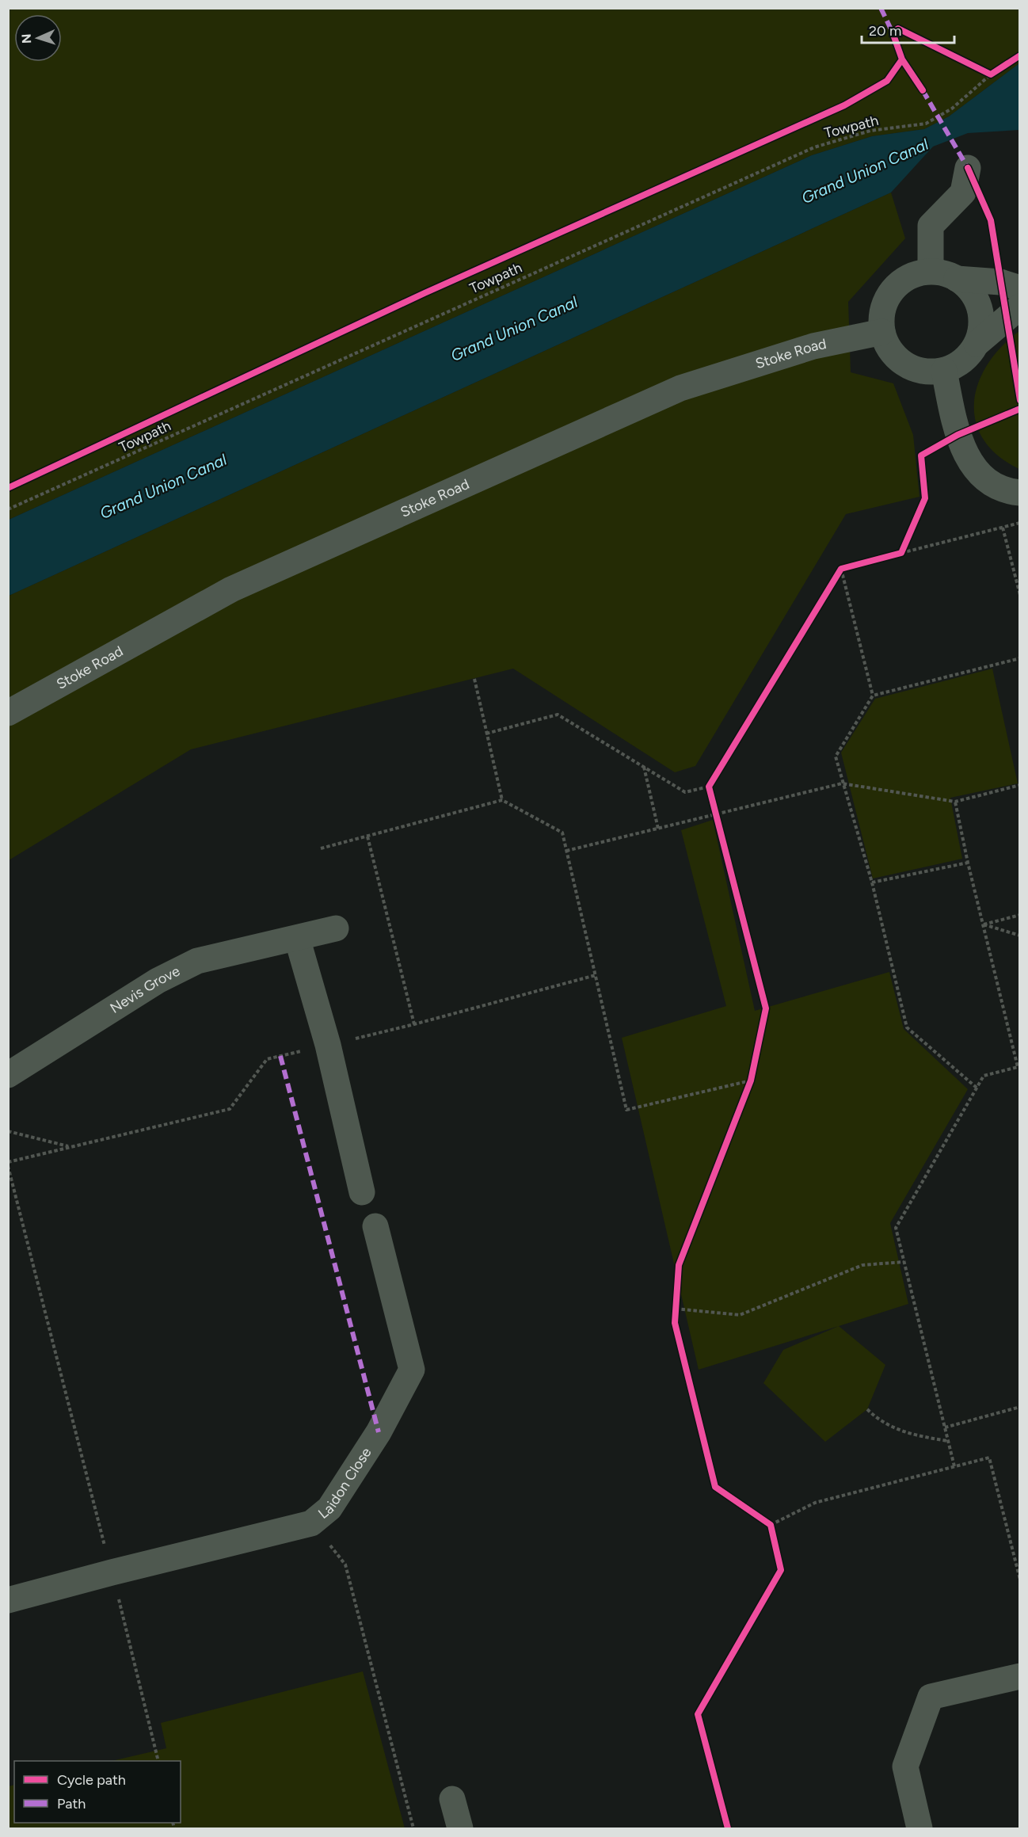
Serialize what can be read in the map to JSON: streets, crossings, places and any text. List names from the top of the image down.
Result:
{
  "streets": {
    "street": ["Stoke Road", "Nevis Grove", "Laidon Close"],
    "cycle path": ["Towpath"]
  },
  "water": ["Grand Union Canal"],
  "legend": ["Cycle path", "Path"],
  "scale_bar": "20 m",
  "north": "left"
}
